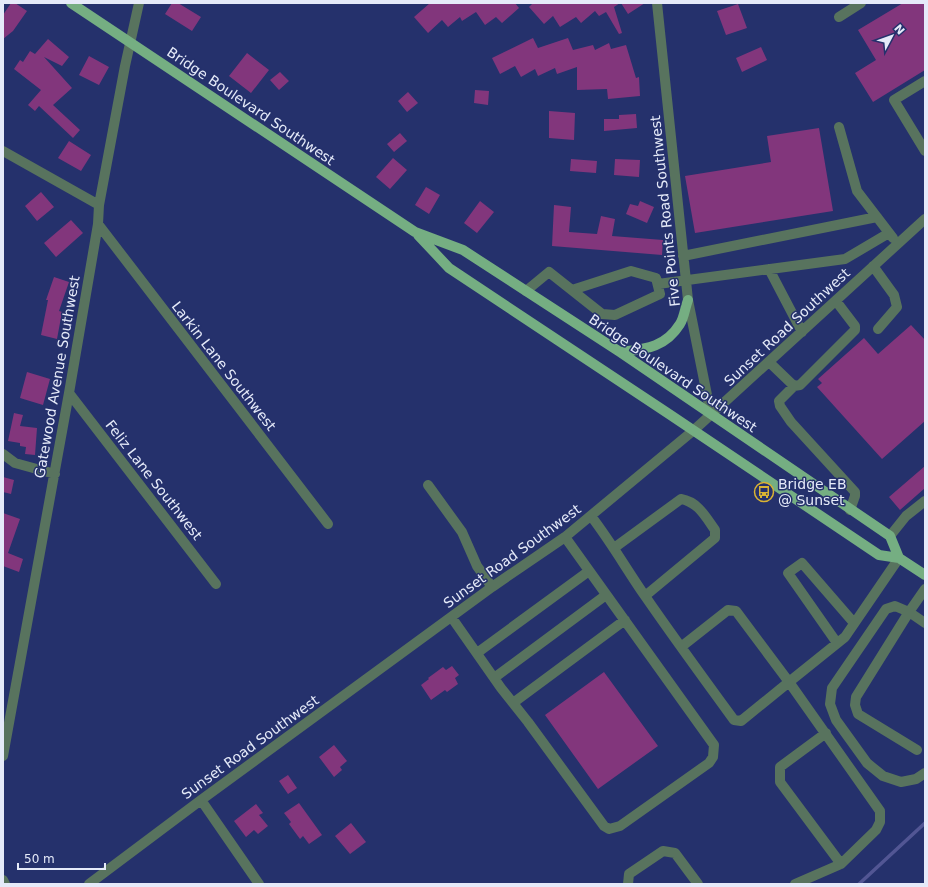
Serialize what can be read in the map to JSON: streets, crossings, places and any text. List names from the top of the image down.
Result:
{
  "streets": {
    "main road": ["Bridge Boulevard Southwest"],
    "street": [
      "Five Points Road Southwest",
      "Sunset Road Southwest",
      "Larkin Lane Southwest",
      "Gatewood Avenue Southwest",
      "Feliz Lane Southwest"
    ]
  },
  "crossings": [
    ["Bridge Boulevard Southwest", "Five Points Road Southwest"],
    ["Bridge Boulevard Southwest", "Sunset Road Southwest"],
    ["Bridge Boulevard Southwest", "Gatewood Avenue Southwest"],
    ["Five Points Road Southwest", "Sunset Road Southwest"],
    ["Larkin Lane Southwest", "Gatewood Avenue Southwest"],
    ["Gatewood Avenue Southwest", "Feliz Lane Southwest"]
  ],
  "places": {
    "bus stop": ["Bridge EB @ Sunset"]
  },
  "scale_bar": "50 m",
  "north": "top right"
}
